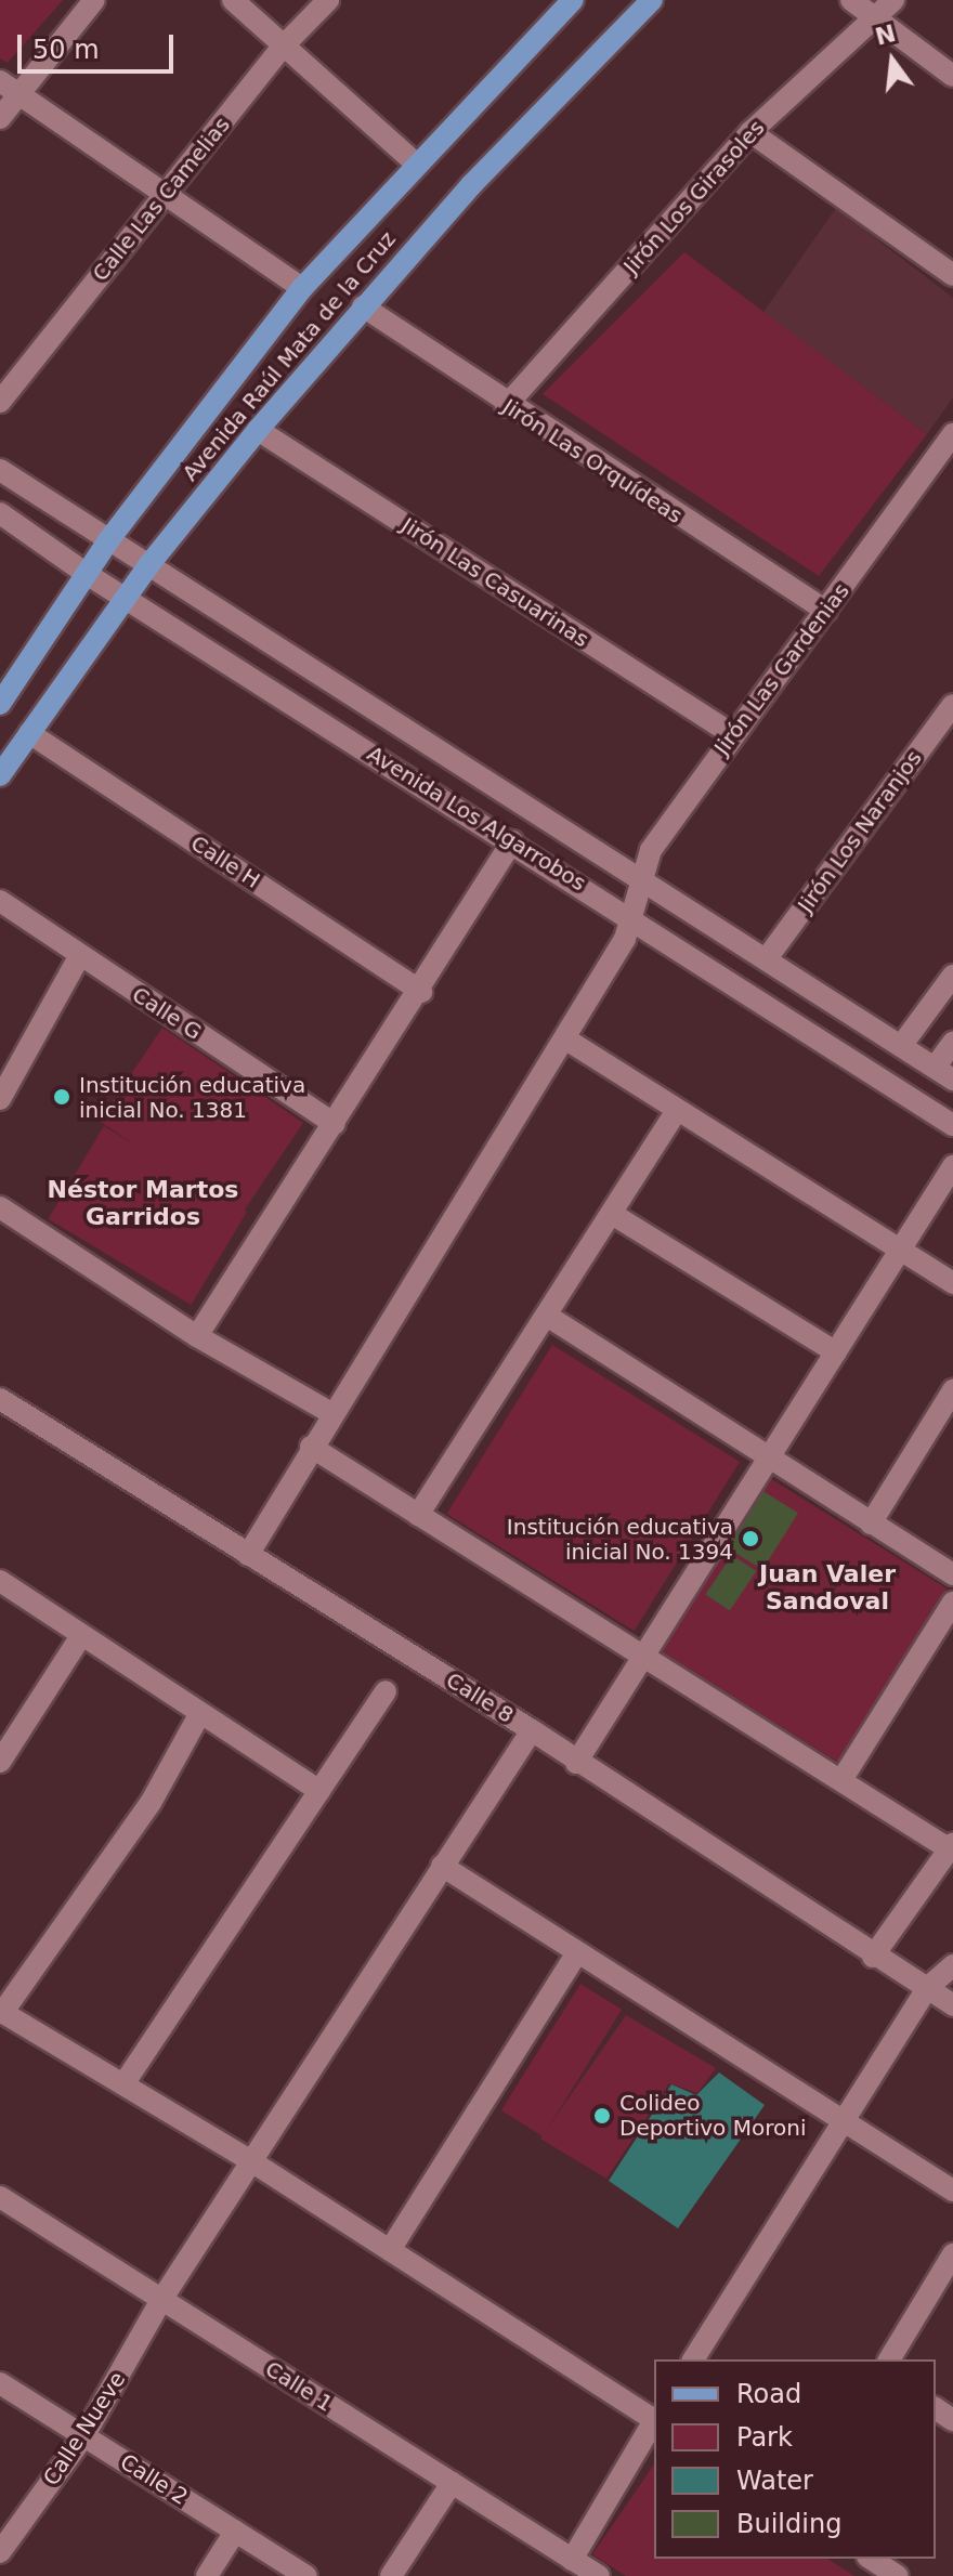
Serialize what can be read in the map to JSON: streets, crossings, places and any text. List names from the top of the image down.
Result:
{
  "streets": {
    "main road": ["Avenida Raúl Mata de la Cruz"],
    "street": [
      "Jirón Los Girasoles",
      "Calle Las Camelias",
      "Jirón Las Orquídeas",
      "Jirón Las Casuarinas",
      "Jirón Las Gardenias",
      "Avenida Los Algarrobos",
      "Jirón Los Naranjos",
      "Calle H",
      "Calle G",
      "Calle 8",
      "Calle 1",
      "Calle Nueve",
      "Calle 2"
    ]
  },
  "crossings": [
    ["Jirón Los Girasoles", "Jirón Las Orquídeas"],
    ["Avenida Raúl Mata de la Cruz", "Jirón Las Orquídeas"],
    ["Avenida Raúl Mata de la Cruz", "Jirón Las Casuarinas"],
    ["Avenida Raúl Mata de la Cruz", "Avenida Los Algarrobos"],
    ["Avenida Raúl Mata de la Cruz", "Calle H"],
    ["Jirón Las Orquídeas", "Jirón Las Gardenias"],
    ["Jirón Las Casuarinas", "Jirón Las Gardenias"],
    ["Jirón Las Gardenias", "Avenida Los Algarrobos"],
    ["Jirón Las Gardenias", "Calle 8"],
    ["Avenida Los Algarrobos", "Jirón Los Naranjos"],
    ["Calle 8", "Calle Nueve"],
    ["Calle 1", "Calle Nueve"],
    ["Calle Nueve", "Calle 2"]
  ],
  "districts": ["Néstor Martos Garridos", "Juan Valer Sandoval"],
  "places": ["Institución educativa inicial No. 1381", "Institución educativa inicial No. 1394", "Colideo Deportivo Moroni"],
  "legend": [
    "Road",
    "Park",
    "Water",
    "Building"
  ],
  "scale_bar": "50 m",
  "north": "top"
}
